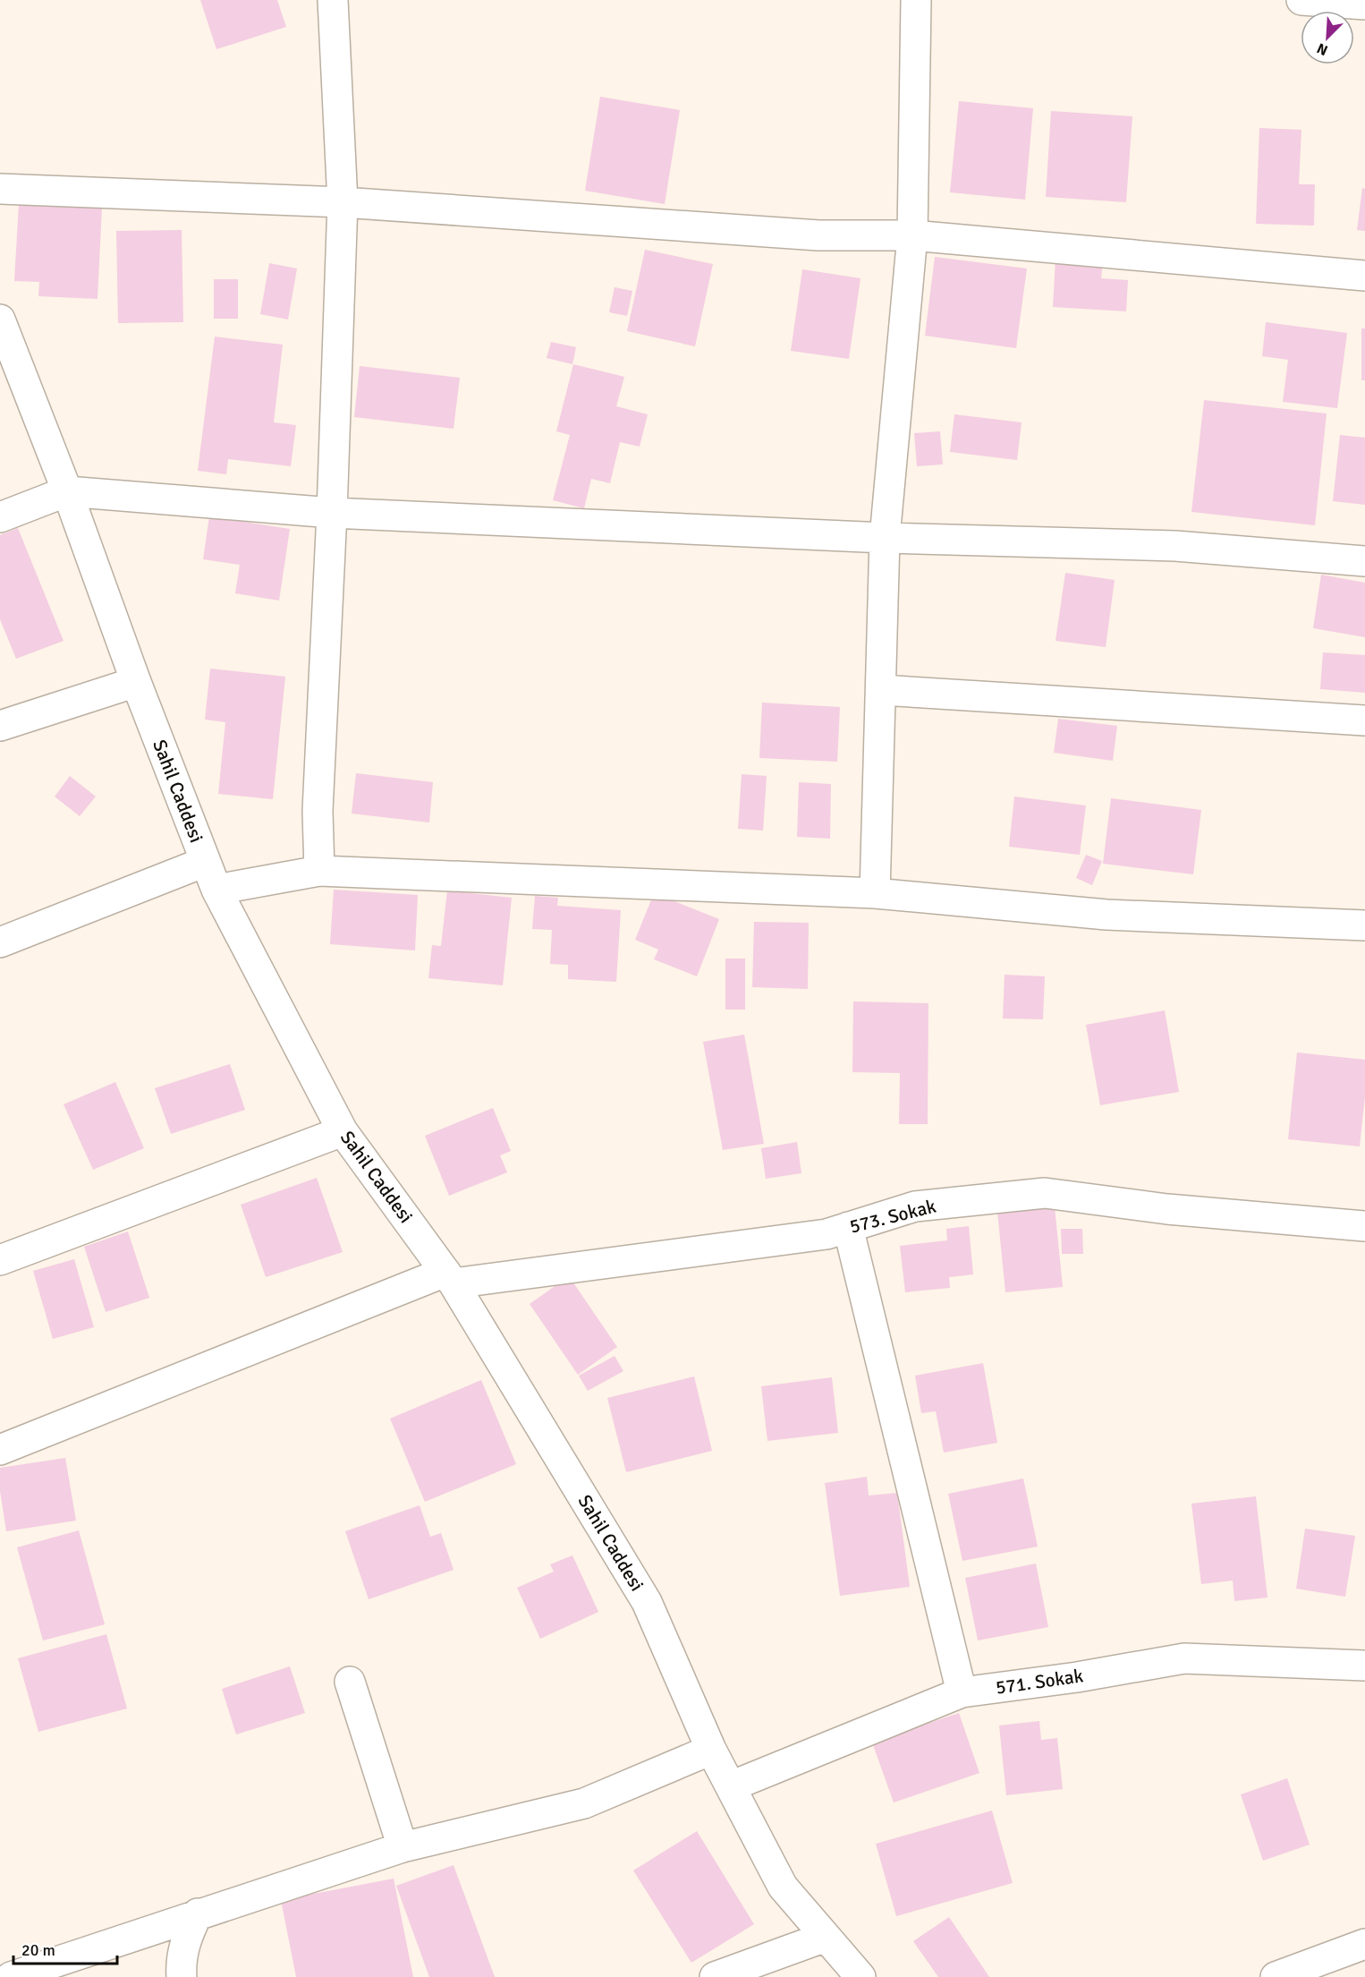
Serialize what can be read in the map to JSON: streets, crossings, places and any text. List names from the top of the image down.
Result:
{
  "streets": {
    "street": ["Sahil Caddesi", "573. Sokak", "571. Sokak"]
  },
  "crossings": [
    ["Sahil Caddesi", "573. Sokak"],
    ["Sahil Caddesi", "571. Sokak"]
  ],
  "scale_bar": "20 m",
  "north": "bottom left"
}
